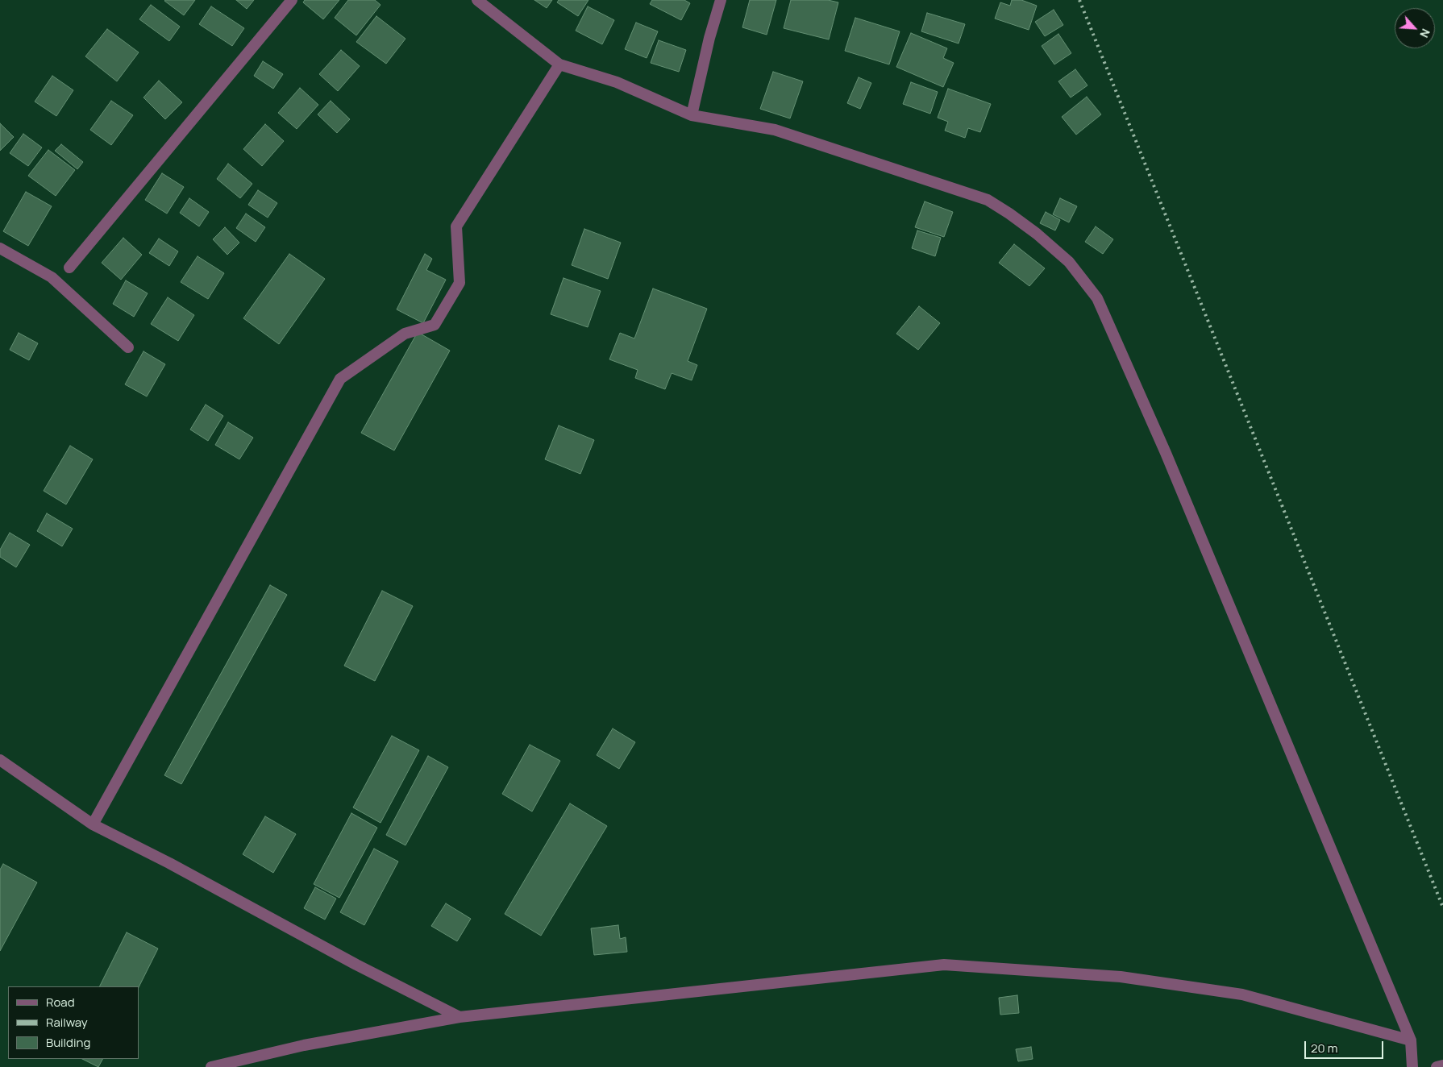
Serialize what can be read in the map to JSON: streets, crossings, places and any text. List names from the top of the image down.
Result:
{
  "legend": ["Road", "Railway", "Building"],
  "scale_bar": "20 m",
  "north": "bottom right"
}
